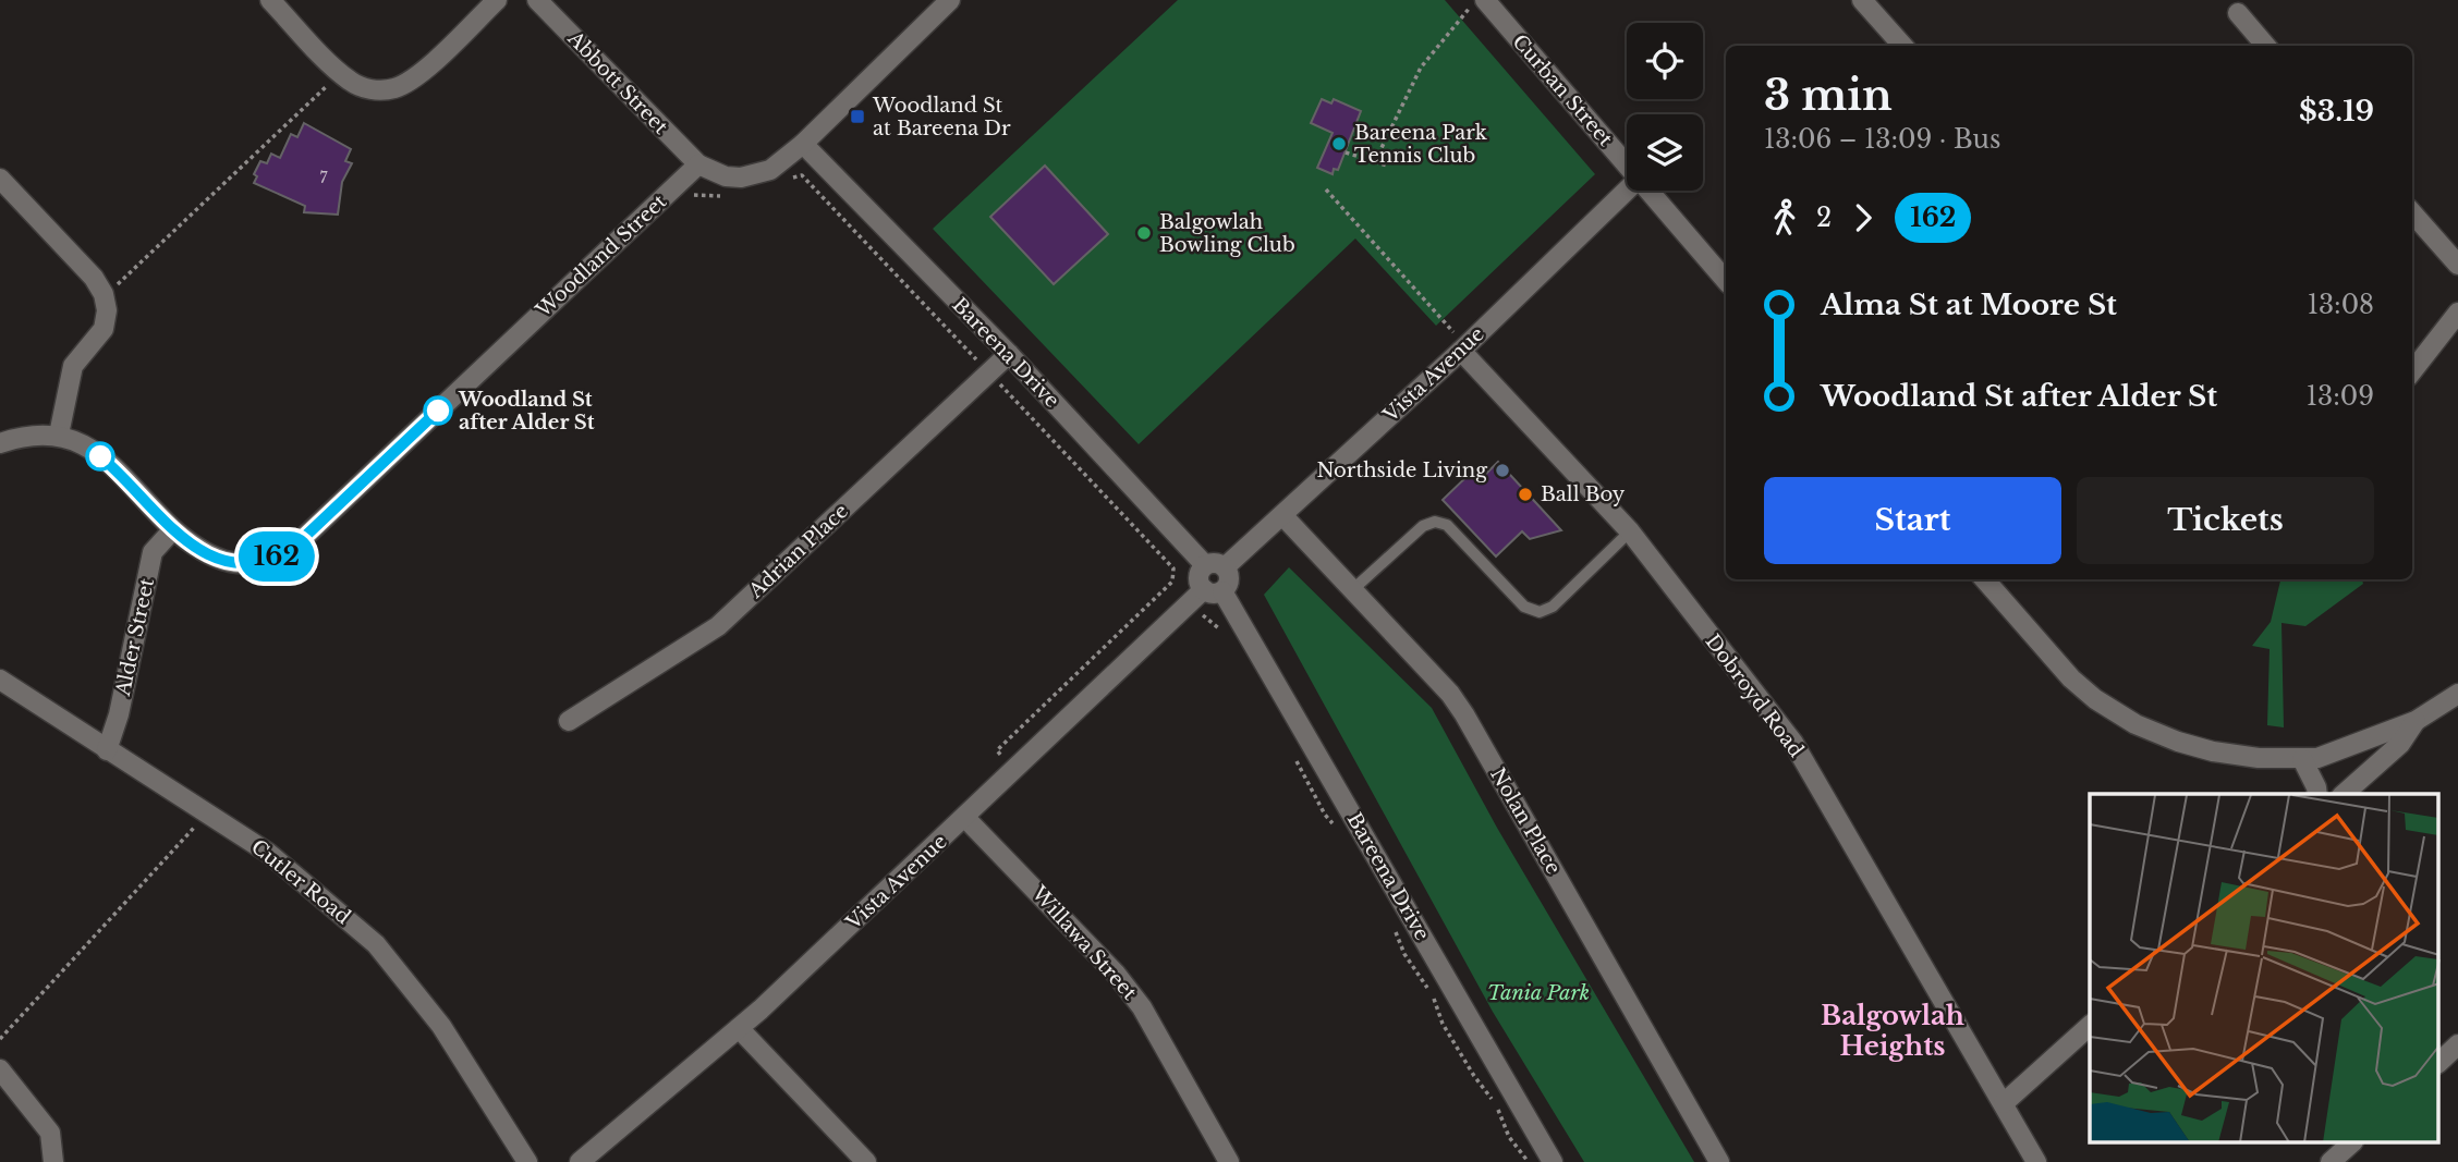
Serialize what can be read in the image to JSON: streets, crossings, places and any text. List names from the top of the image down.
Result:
{
  "streets": {
    "street": [
      "Abbott Street",
      "Curban Street",
      "Woodland Street",
      "Bareena Drive",
      "Vista Avenue",
      "Adrian Place",
      "Alder Street",
      "Dobroyd Road",
      "Nolan Place",
      "Cutler Road",
      "Willawa Street"
    ]
  },
  "crossings": [
    ["Abbott Street", "Woodland Street"],
    ["Woodland Street", "Alder Street"],
    ["Bareena Drive", "Vista Avenue"],
    ["Bareena Drive", "Adrian Place"],
    ["Vista Avenue", "Dobroyd Road"],
    ["Vista Avenue", "Nolan Place"],
    ["Vista Avenue", "Willawa Street"],
    ["Alder Street", "Cutler Road"]
  ],
  "districts": ["Balgowlah Heights"],
  "parks": ["Tania Park"],
  "places": {
    "transit": ["Woodland St at Bareena Dr"],
    "other": [
      "Bareena Park Tennis Club",
      "Balgowlah Bowling Club",
      "Woodland St after Alder St",
      "Northside Living",
      "Ball Boy"
    ]
  },
  "lines": ["bus line 162"],
  "house_numbers": ["7"],
  "page": {
    "on_map": "162",
    "heading": ["3 min", "13:06 – 13:09 · Bus", "$3.19"],
    "legs": ["2", "162"],
    "list": [
      {
        "name": "Alma St at Moore St",
        "value": "13:08"
      },
      {
        "name": "Woodland St after Alder St",
        "value": "13:09"
      }
    ],
    "buttons": ["Start", "Tickets"]
  }
}
